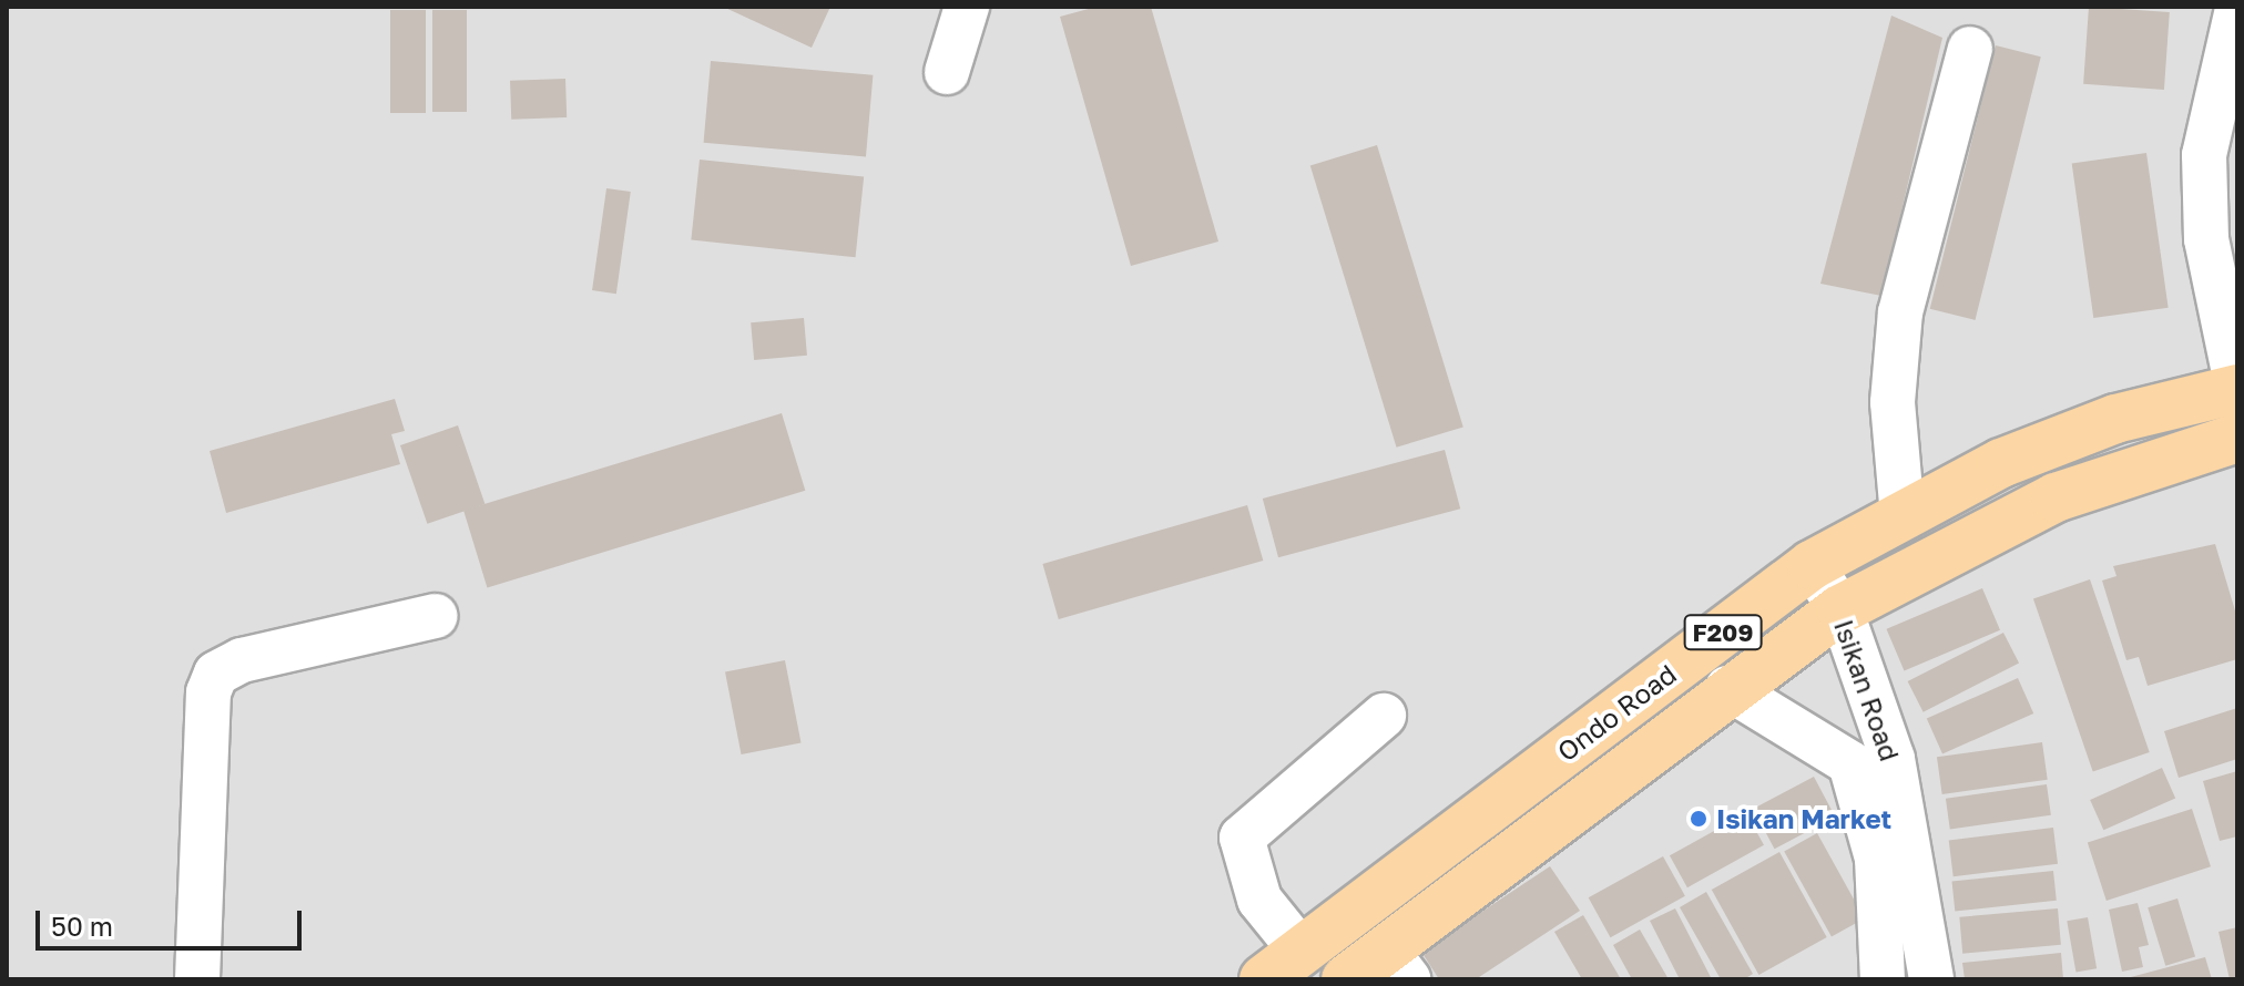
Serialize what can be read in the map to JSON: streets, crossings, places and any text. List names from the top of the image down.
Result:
{
  "streets": {
    "main road": ["F209", "Ondo Road"],
    "street": ["Isikan Road"]
  },
  "crossings": [
    ["Isikan Road", "Ondo Road"]
  ],
  "places": ["Isikan Market"],
  "scale_bar": "50 m"
}
